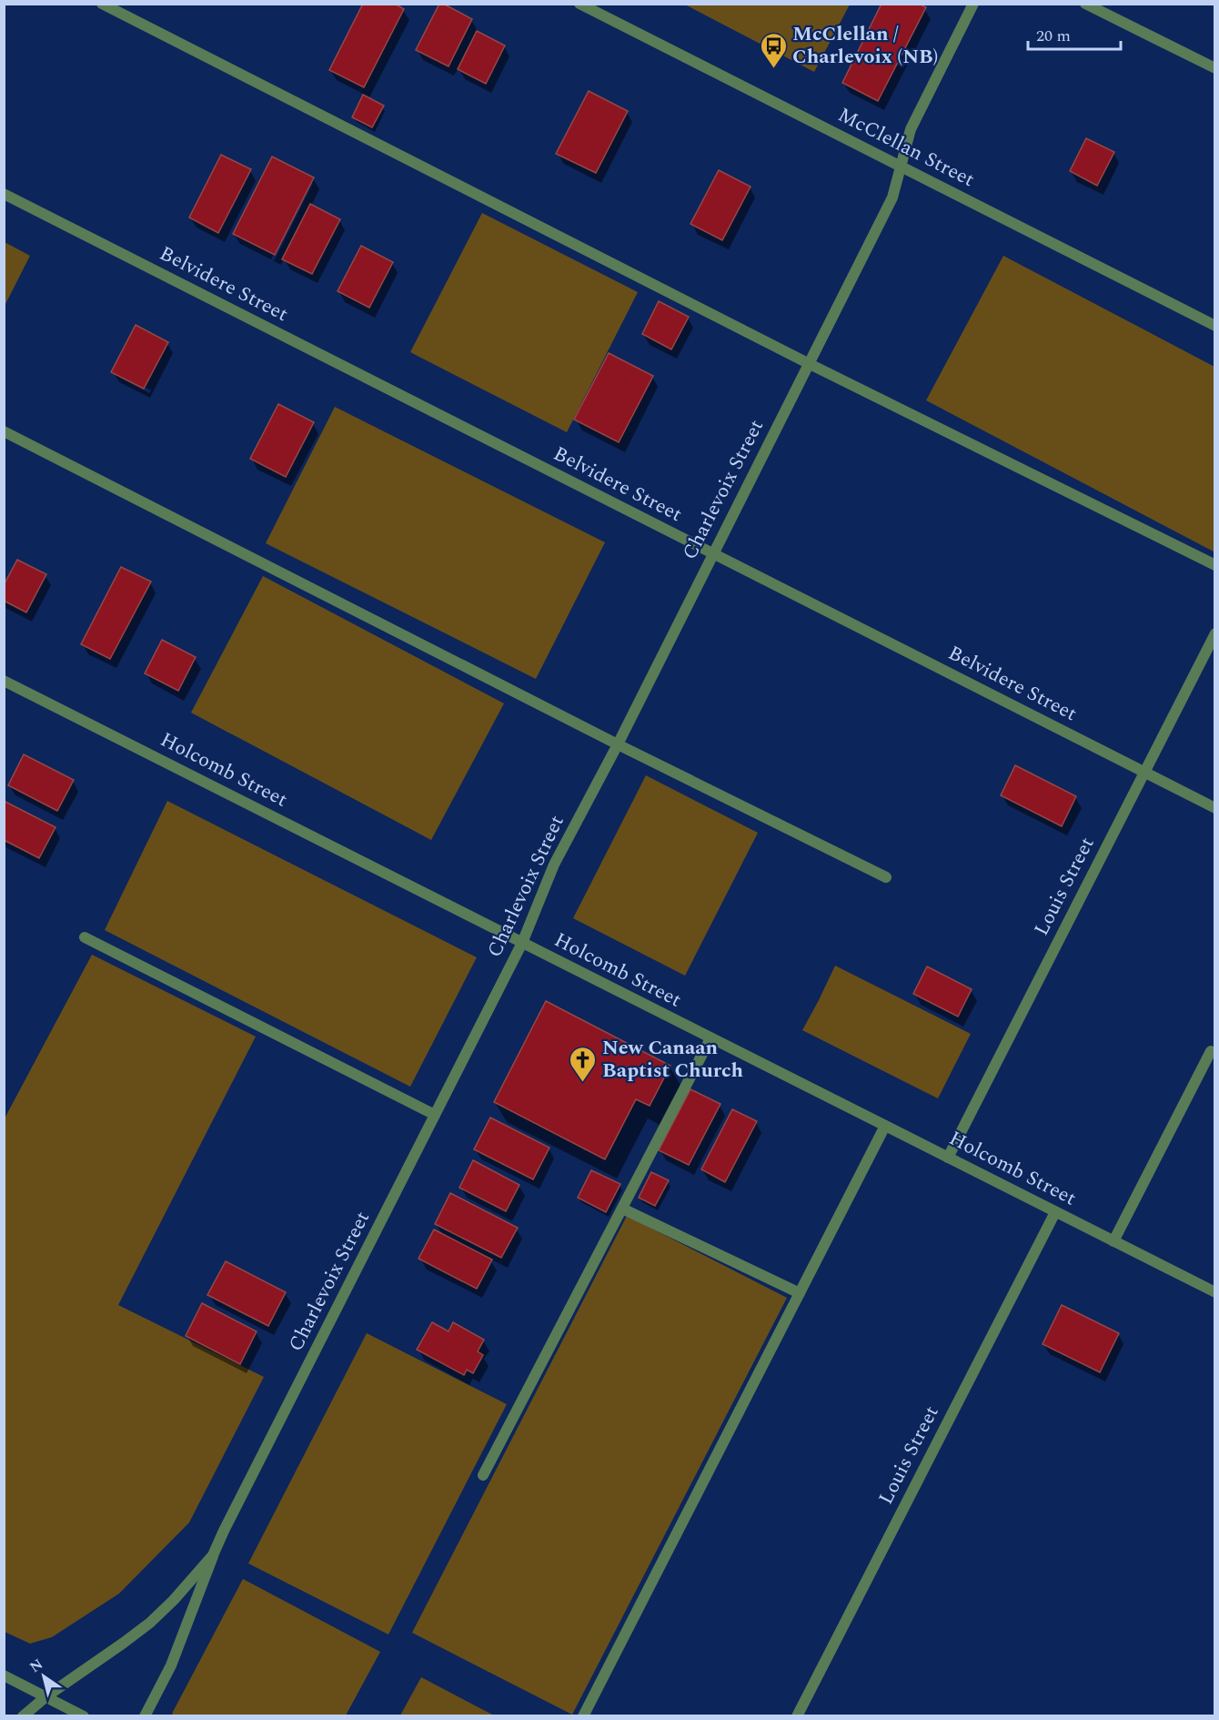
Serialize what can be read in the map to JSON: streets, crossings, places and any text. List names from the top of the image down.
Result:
{
  "streets": {
    "street": [
      "McClellan Street",
      "Belvidere Street",
      "Charlevoix Street",
      "Holcomb Street",
      "Louis Street"
    ]
  },
  "crossings": [
    ["McClellan Street", "Charlevoix Street"],
    ["Belvidere Street", "Charlevoix Street"],
    ["Belvidere Street", "Louis Street"],
    ["Charlevoix Street", "Holcomb Street"],
    ["Holcomb Street", "Louis Street"]
  ],
  "places": {
    "bus stop": ["McClellan / Charlevoix (NB)"],
    "church": ["New Canaan Baptist Church"]
  },
  "scale_bar": "20 m",
  "north": "top left"
}
